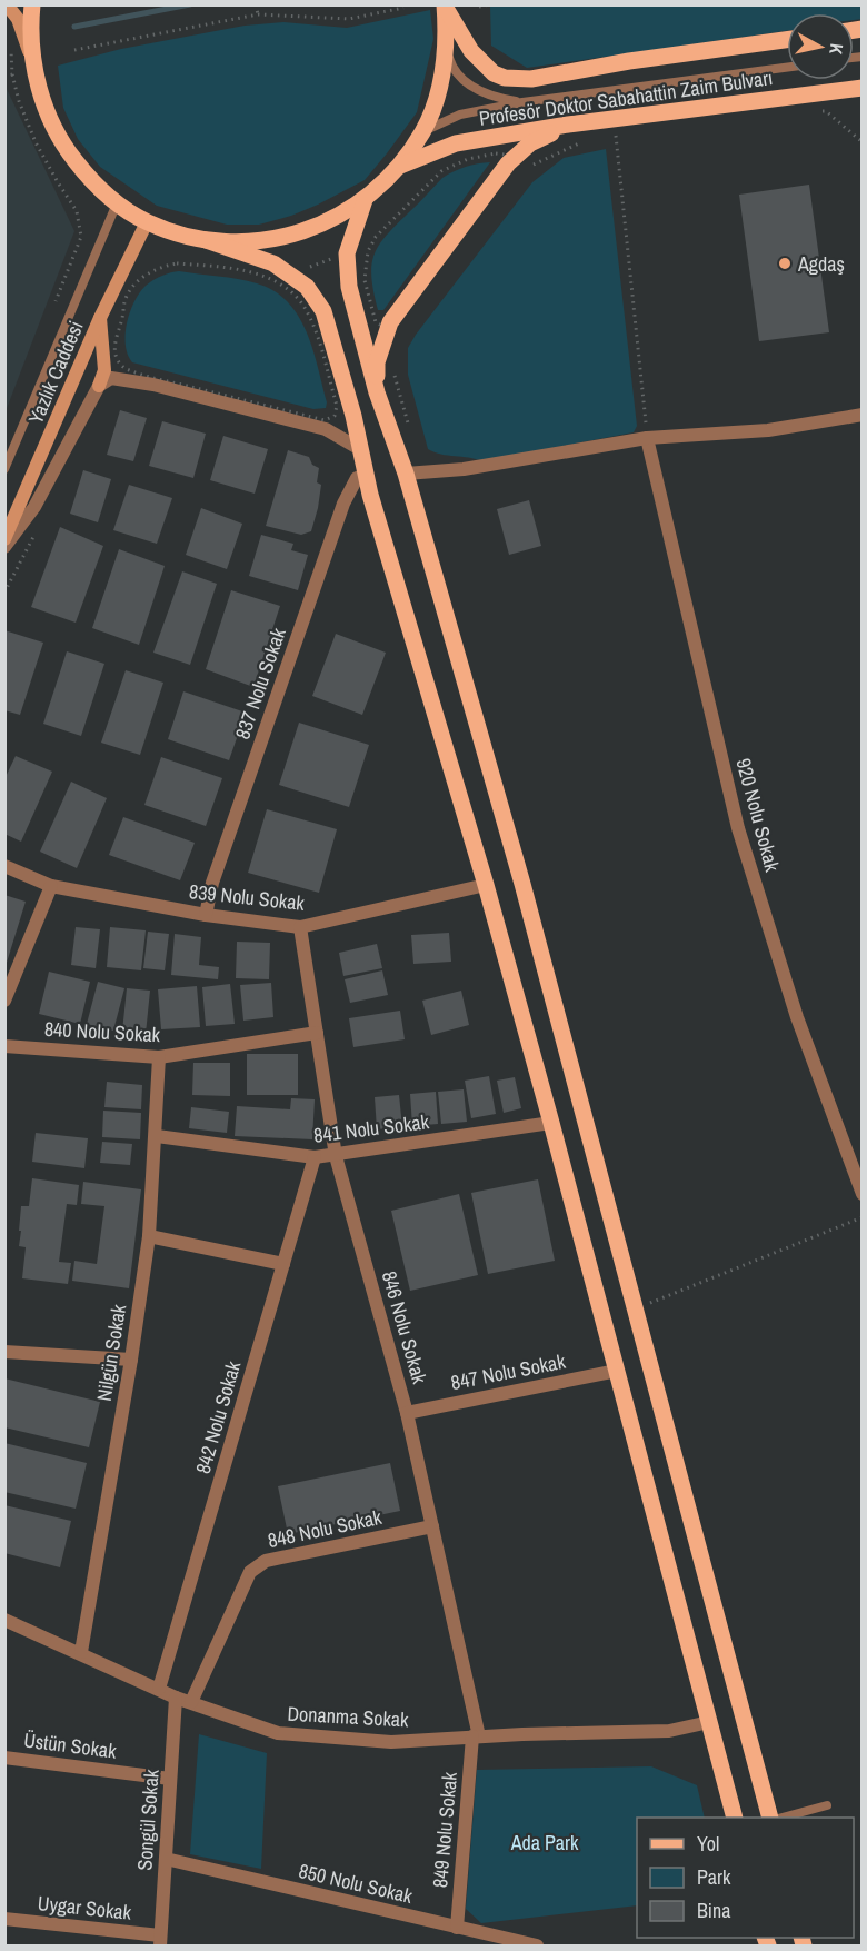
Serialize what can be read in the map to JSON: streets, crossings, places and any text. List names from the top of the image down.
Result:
{
  "streets": {
    "main road": ["Profesör Doktor Sabahattin Zaim Bulvarı", "Yazlık Caddesi"],
    "street": [
      "837 Nolu Sokak",
      "920 Nolu Sokak",
      "839 Nolu Sokak",
      "840 Nolu Sokak",
      "841 Nolu Sokak",
      "846 Nolu Sokak",
      "Nilgün Sokak",
      "847 Nolu Sokak",
      "842 Nolu Sokak",
      "848 Nolu Sokak",
      "Donanma Sokak",
      "Üstün Sokak",
      "Songül Sokak",
      "849 Nolu Sokak",
      "850 Nolu Sokak",
      "Uygar Sokak"
    ]
  },
  "crossings": [
    ["837 Nolu Sokak", "839 Nolu Sokak"],
    ["839 Nolu Sokak", "846 Nolu Sokak"],
    ["840 Nolu Sokak", "846 Nolu Sokak"],
    ["840 Nolu Sokak", "Nilgün Sokak"],
    ["841 Nolu Sokak", "846 Nolu Sokak"],
    ["841 Nolu Sokak", "Nilgün Sokak"],
    ["841 Nolu Sokak", "842 Nolu Sokak"],
    ["846 Nolu Sokak", "847 Nolu Sokak"],
    ["846 Nolu Sokak", "848 Nolu Sokak"],
    ["846 Nolu Sokak", "Donanma Sokak"],
    ["846 Nolu Sokak", "849 Nolu Sokak"],
    ["Nilgün Sokak", "Donanma Sokak"],
    ["842 Nolu Sokak", "Donanma Sokak"],
    ["848 Nolu Sokak", "Donanma Sokak"],
    ["Donanma Sokak", "Songül Sokak"],
    ["Donanma Sokak", "849 Nolu Sokak"],
    ["Üstün Sokak", "Songül Sokak"],
    ["Songül Sokak", "850 Nolu Sokak"],
    ["Songül Sokak", "Uygar Sokak"],
    ["849 Nolu Sokak", "850 Nolu Sokak"]
  ],
  "parks": ["Ada Park"],
  "places": ["Agdaş"],
  "legend": ["Yol", "Park", "Bina"],
  "north": "right"
}
